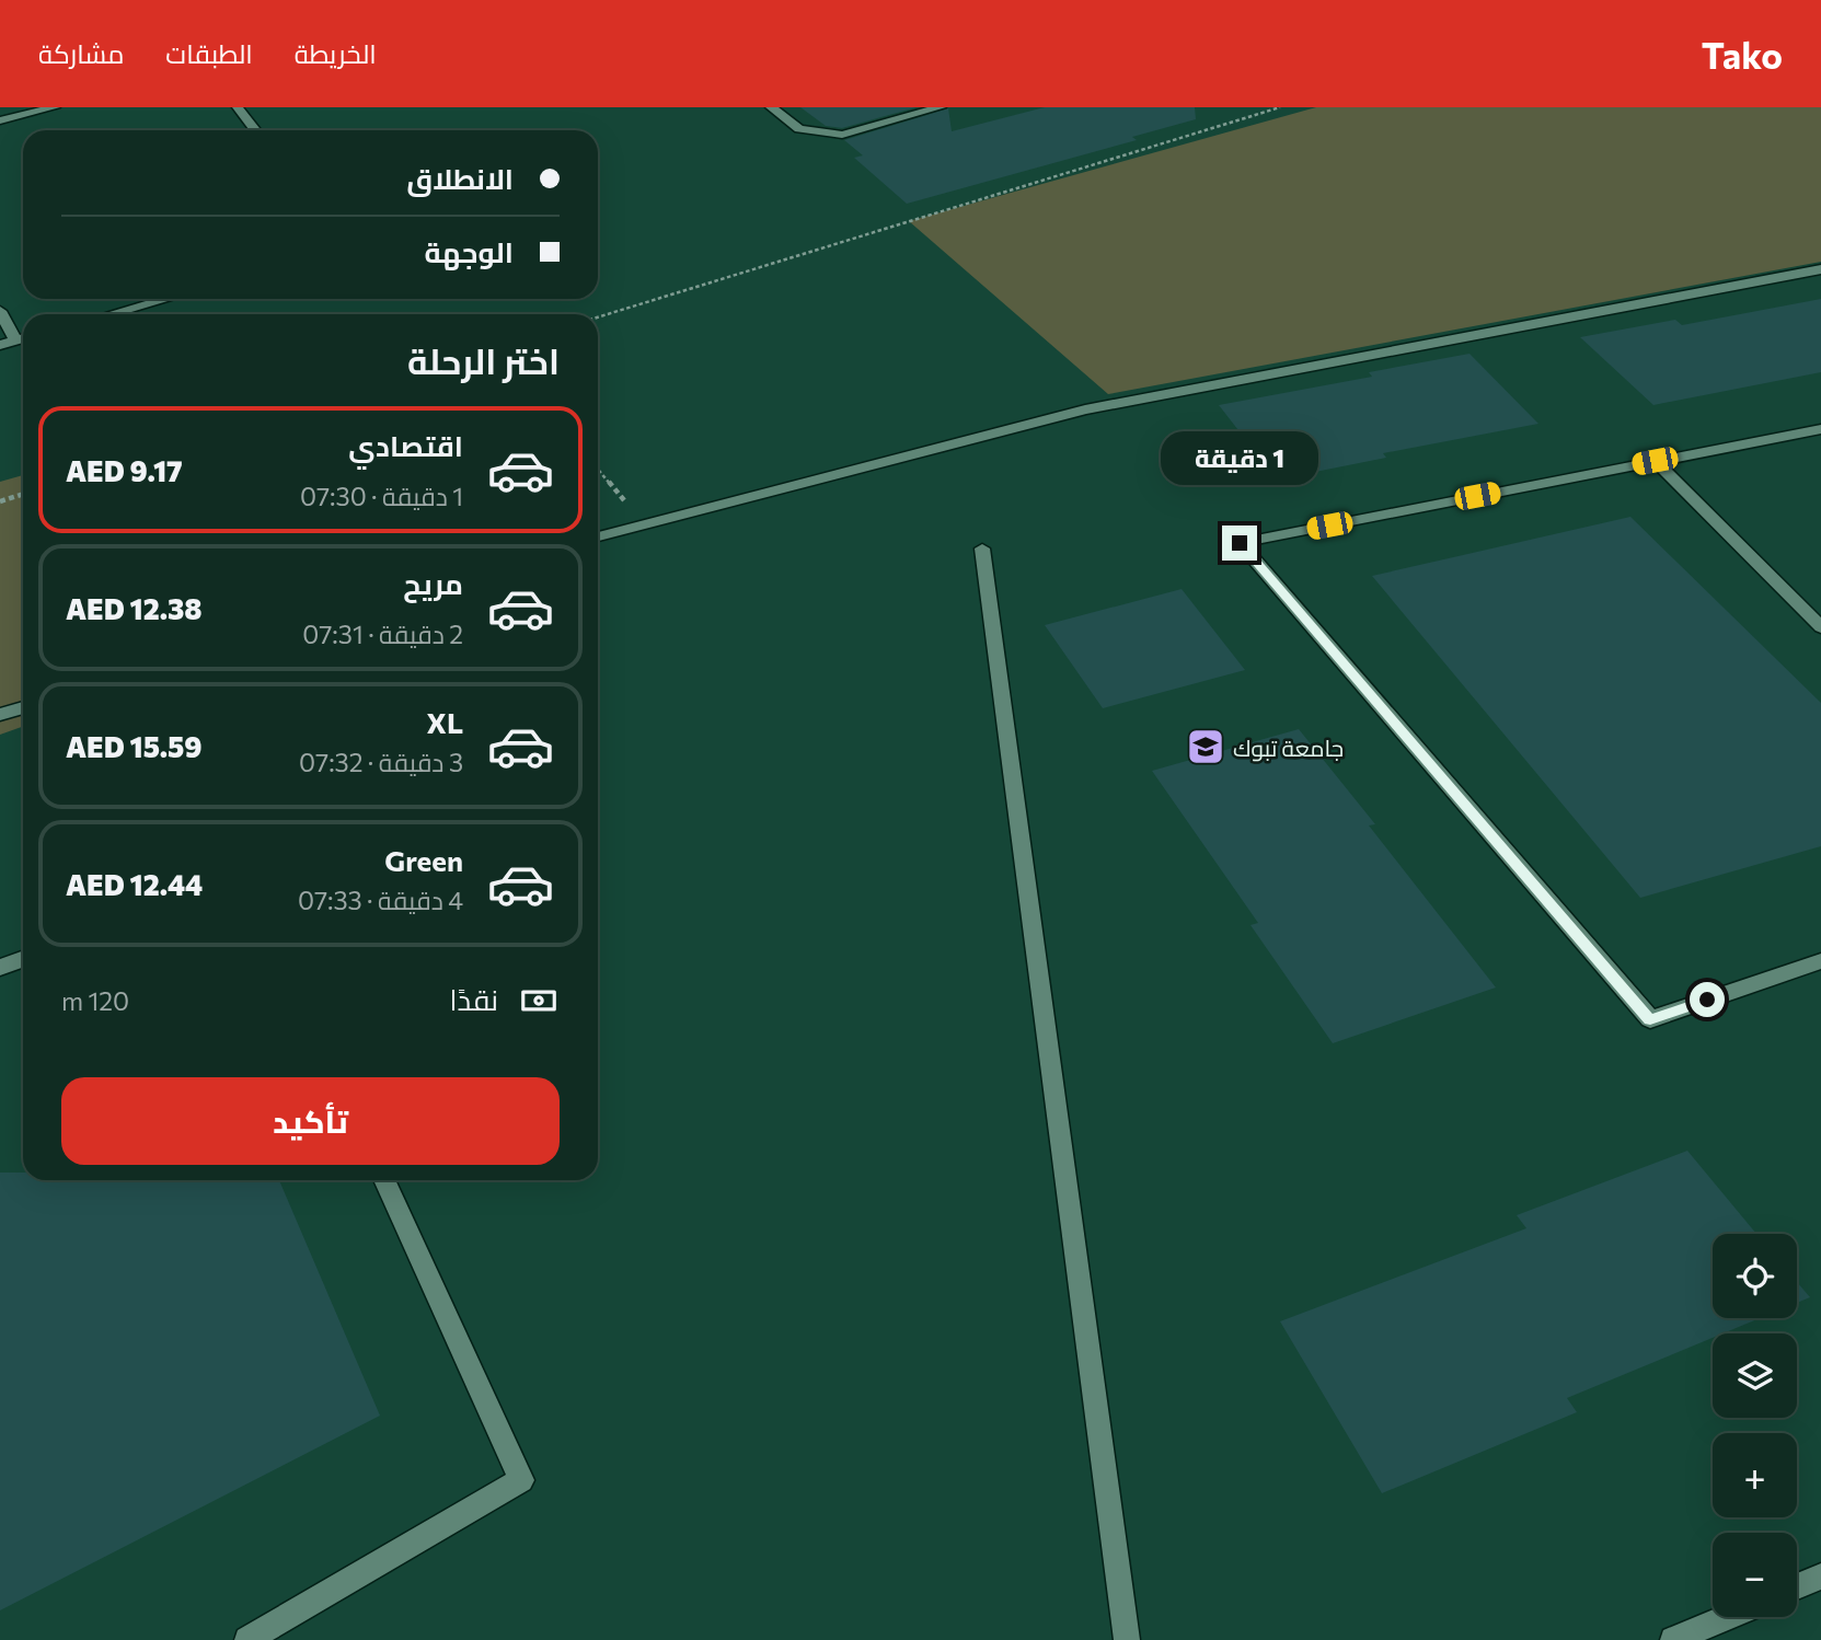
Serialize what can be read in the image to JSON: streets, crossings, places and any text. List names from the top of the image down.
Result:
{
  "places": {
    "school or university": ["جامعة تبوك"]
  },
  "page": {
    "header": "Tako",
    "nav": ["الخريطة", "الطبقات", "مشاركة"],
    "banner": ["الانطلاق", "الوجهة"],
    "heading": "اختر الرحلة",
    "list": [
      {
        "name": "اقتصادي",
        "note": "1 دقيقة · 07:30",
        "value": "AED 9.17"
      },
      {
        "name": "مريح",
        "note": "2 دقيقة · 07:31",
        "value": "AED 12.38"
      },
      {
        "name": "XL",
        "note": "3 دقيقة · 07:32",
        "value": "AED 15.59"
      },
      {
        "name": "Green",
        "note": "4 دقيقة · 07:33",
        "value": "AED 12.44"
      }
    ],
    "bubble": "1 دقيقة",
    "pay": ["نقدًا", "120 m"],
    "buttons": "تأكيد",
    "map_buttons": ["+", "−"]
  }
}
